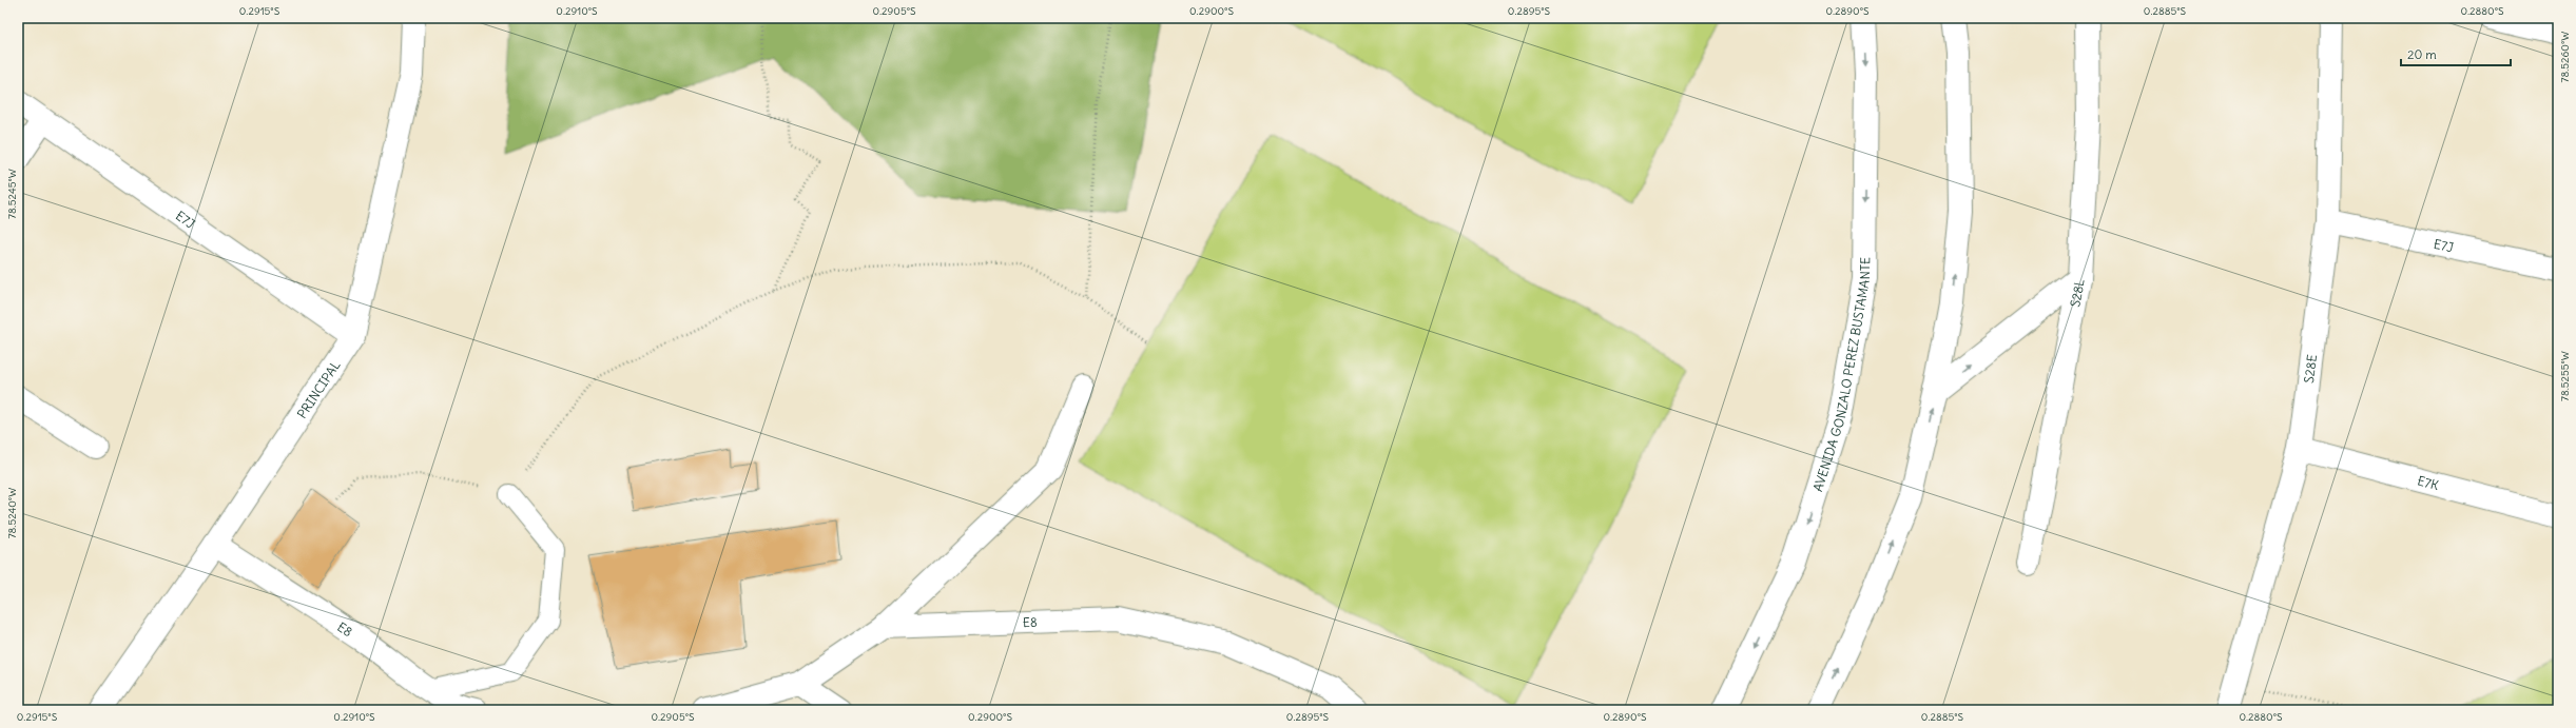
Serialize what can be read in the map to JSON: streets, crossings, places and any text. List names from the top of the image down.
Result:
{
  "streets": {
    "street": [
      "E7J",
      "S28L",
      "S28E",
      "AVENIDA GONZALO PEREZ BUSTAMANTE",
      "PRINCIPAL",
      "E7K",
      "E8"
    ]
  },
  "crossings": [
    ["E7J", "S28E"],
    ["E7J", "PRINCIPAL"],
    ["S28E", "E7K"],
    ["PRINCIPAL", "E8"]
  ],
  "scale_bar": "20 m",
  "coordinates": [
    "0.2915°S",
    "0.2910°S",
    "0.2905°S",
    "0.2900°S",
    "0.2895°S",
    "0.2890°S",
    "0.2885°S",
    "0.2880°S",
    "78.5260°W",
    "78.5245°W",
    "78.5255°W",
    "78.5240°W"
  ]
}
